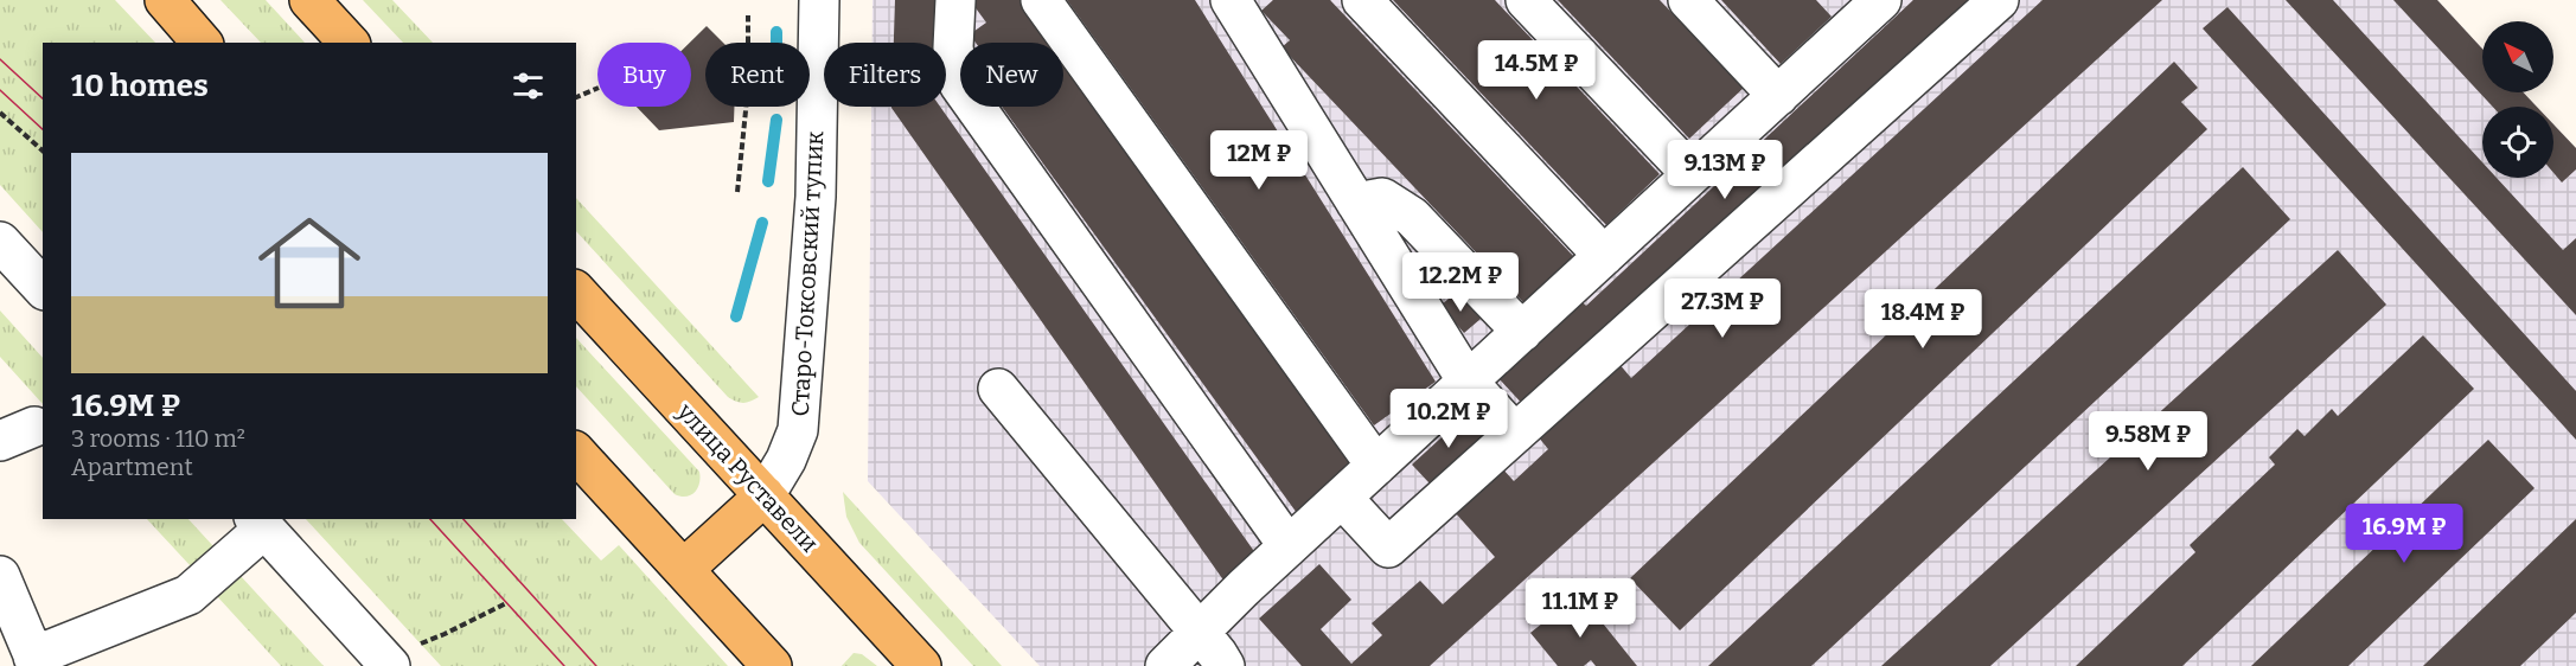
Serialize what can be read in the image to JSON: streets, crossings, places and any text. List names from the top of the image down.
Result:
{
  "streets": {
    "main road": ["улица Руставели"],
    "street": ["Старо-Токсовский тупик"]
  },
  "crossings": [
    ["Старо-Токсовский тупик", "улица Руставели"]
  ],
  "north": "top left",
  "page": {
    "price": [
      "14.5M ₽",
      "12M ₽",
      "9.13M ₽",
      "12.2M ₽",
      "27.3M ₽",
      "18.4M ₽",
      "10.2M ₽",
      "9.58M ₽",
      "16.9M ₽",
      "11.1M ₽"
    ],
    "chip": [
      "Buy",
      "Rent",
      "Filters",
      "New"
    ],
    "heading": "10 homes",
    "list": [
      {
        "name": "16.9M ₽",
        "note": "3 rooms · 110 m² · Apartment"
      }
    ]
  }
}
